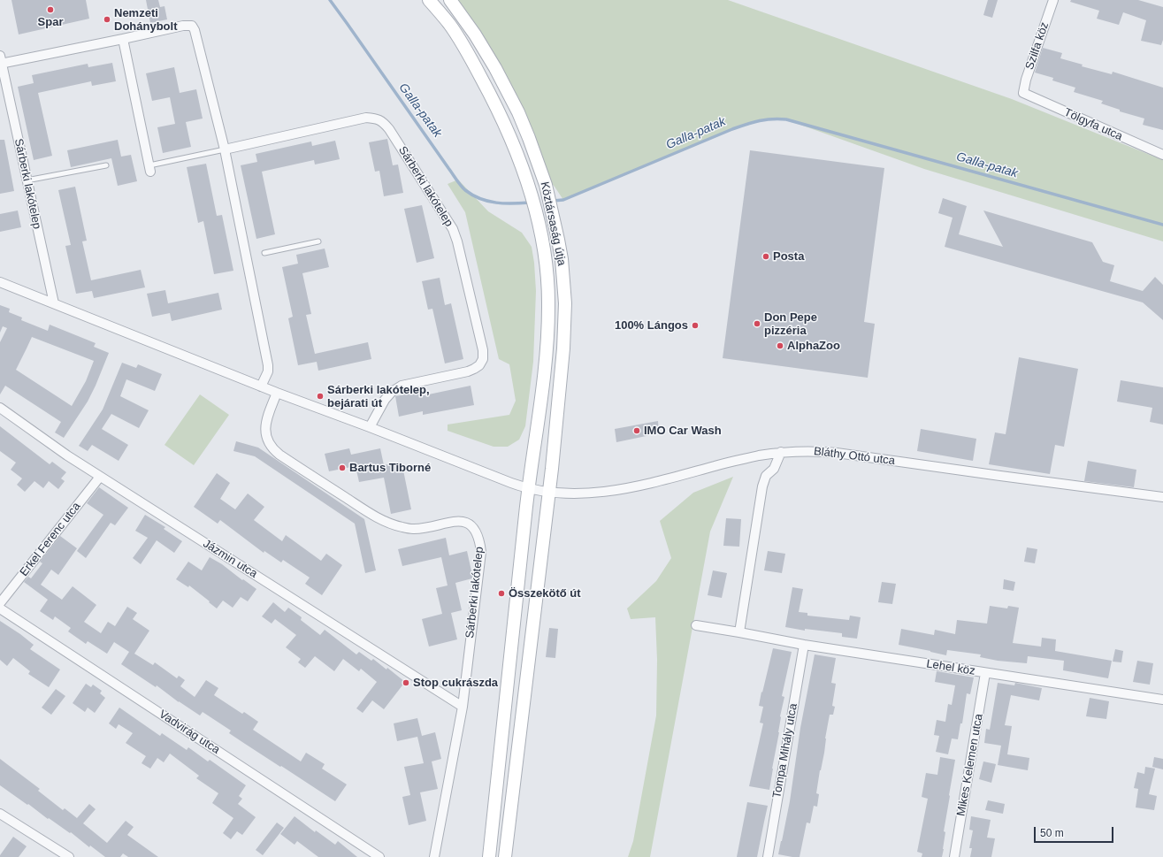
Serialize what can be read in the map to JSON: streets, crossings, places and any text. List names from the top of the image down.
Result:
{
  "streets": {
    "street": [
      "Szilfa köz",
      "Tölgyfa utca",
      "Sárberki lakótelep",
      "Köztársaság útja",
      "Bláthy Ottó utca",
      "Erkel Ferenc utca",
      "Jázmin utca",
      "Lehel köz",
      "Vadvirág utca",
      "Tompa Mihály utca",
      "Mikes Kelemen utca"
    ]
  },
  "crossings": [
    ["Szilfa köz", "Tölgyfa utca"],
    ["Sárberki lakótelep", "Bláthy Ottó utca"],
    ["Sárberki lakótelep", "Jázmin utca"],
    ["Köztársaság útja", "Bláthy Ottó utca"],
    ["Erkel Ferenc utca", "Jázmin utca"],
    ["Lehel köz", "Tompa Mihály utca"],
    ["Lehel köz", "Mikes Kelemen utca"]
  ],
  "water": ["Galla-patak"],
  "places": [
    "Spar",
    "Nemzeti Dohánybolt",
    "Posta",
    "Don Pepe pizzéria",
    "100% Lángos",
    "AlphaZoo",
    "Sárberki lakótelep, bejárati út",
    "IMO Car Wash",
    "Bartus Tiborné",
    "Összekötő út",
    "Stop cukrászda"
  ],
  "scale_bar": "50 m"
}
